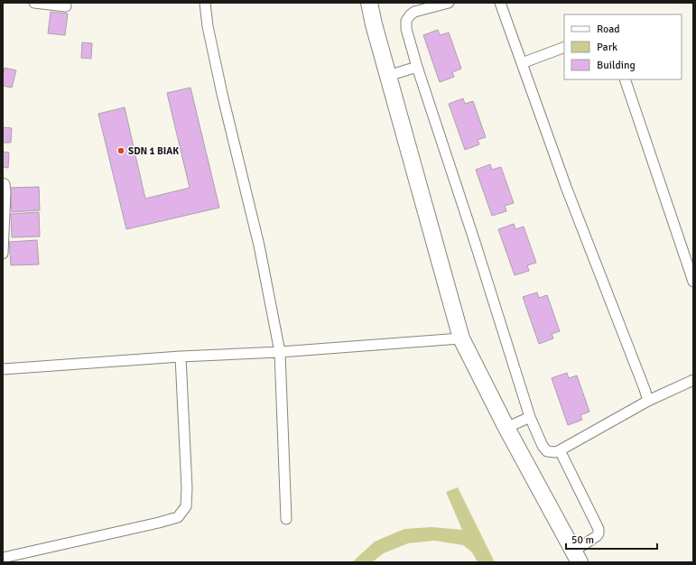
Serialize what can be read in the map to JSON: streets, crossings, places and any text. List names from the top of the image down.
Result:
{
  "places": ["SDN 1 BIAK"],
  "legend": ["Road", "Park", "Building"],
  "scale_bar": "50 m"
}
